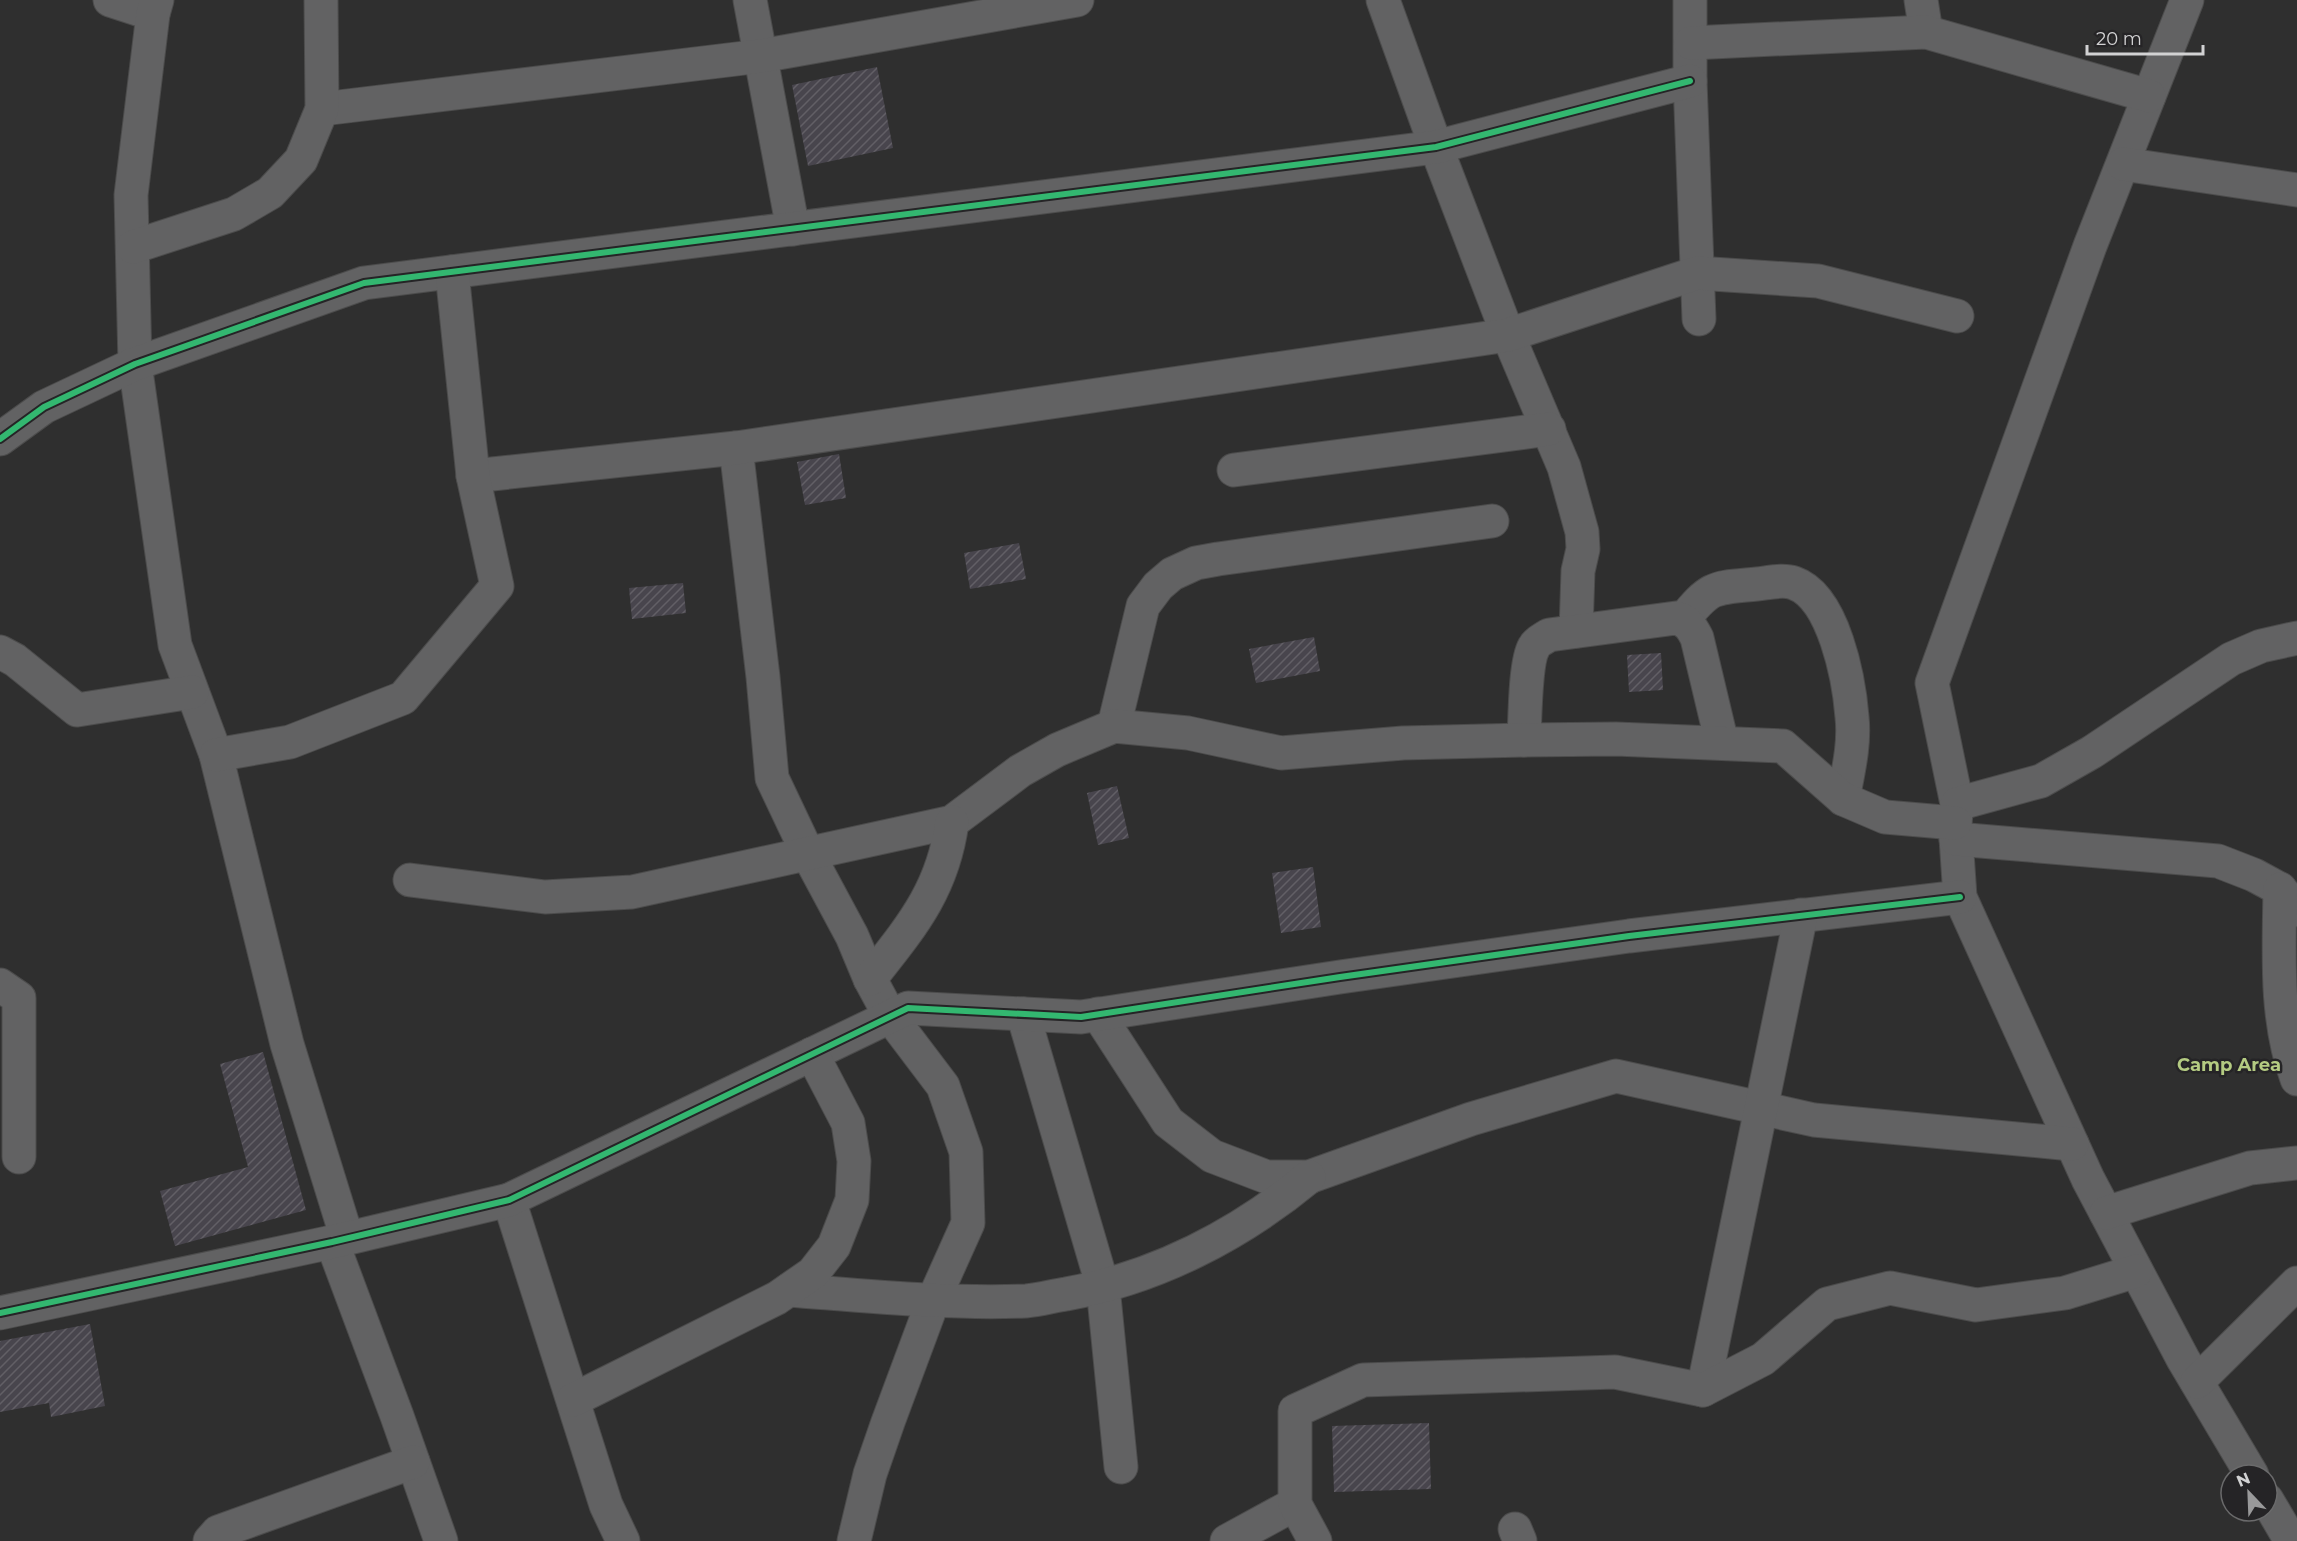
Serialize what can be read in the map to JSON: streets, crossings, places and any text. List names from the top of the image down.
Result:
{
  "districts": ["Camp Area"],
  "scale_bar": "20 m",
  "north": "top left"
}
